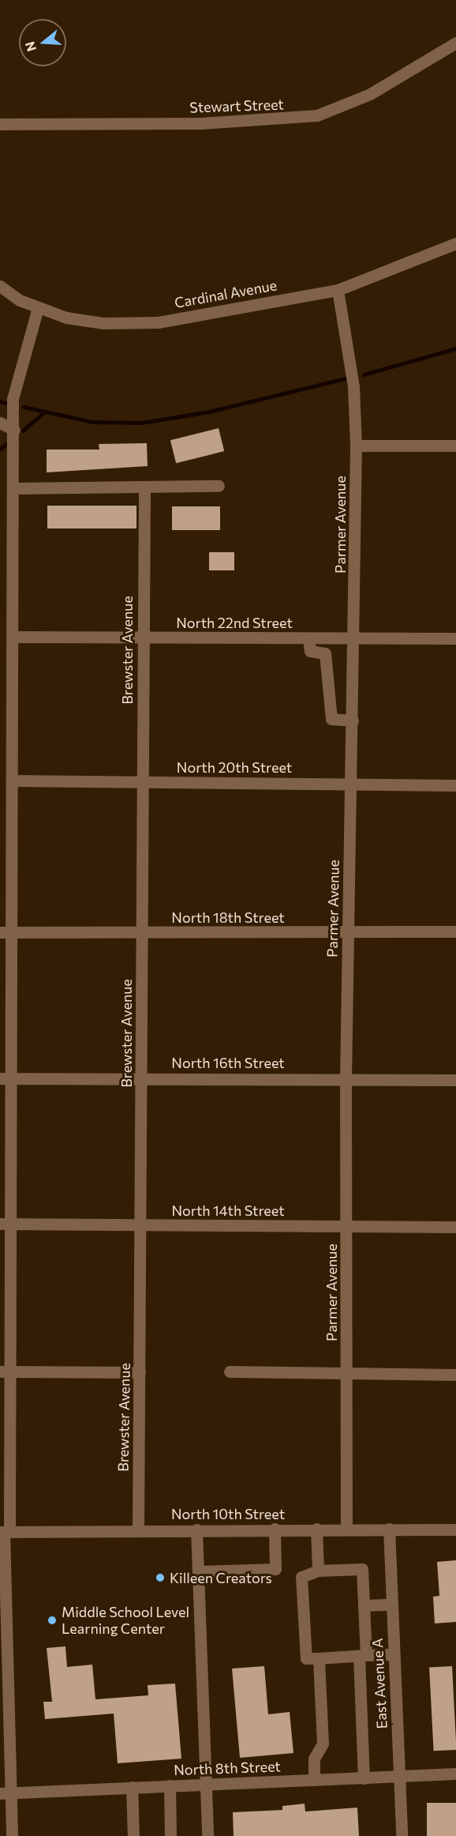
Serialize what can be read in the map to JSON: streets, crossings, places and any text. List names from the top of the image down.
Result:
{
  "streets": {
    "street": [
      "Stewart Street",
      "Cardinal Avenue",
      "Parmer Avenue",
      "North 22nd Street",
      "Brewster Avenue",
      "North 20th Street",
      "North 18th Street",
      "North 16th Street",
      "North 14th Street",
      "North 10th Street",
      "East Avenue A",
      "North 8th Street"
    ]
  },
  "crossings": [
    ["Cardinal Avenue", "Parmer Avenue"],
    ["Parmer Avenue", "North 22nd Street"],
    ["Parmer Avenue", "North 20th Street"],
    ["Parmer Avenue", "North 18th Street"],
    ["Parmer Avenue", "North 16th Street"],
    ["Parmer Avenue", "North 14th Street"],
    ["Parmer Avenue", "North 10th Street"],
    ["North 22nd Street", "Brewster Avenue"],
    ["Brewster Avenue", "North 20th Street"],
    ["Brewster Avenue", "North 18th Street"],
    ["Brewster Avenue", "North 16th Street"],
    ["Brewster Avenue", "North 14th Street"],
    ["Brewster Avenue", "North 10th Street"],
    ["North 10th Street", "East Avenue A"],
    ["East Avenue A", "North 8th Street"]
  ],
  "places": ["Killeen Creators", "Middle School Level Learning Center"],
  "north": "left"
}
